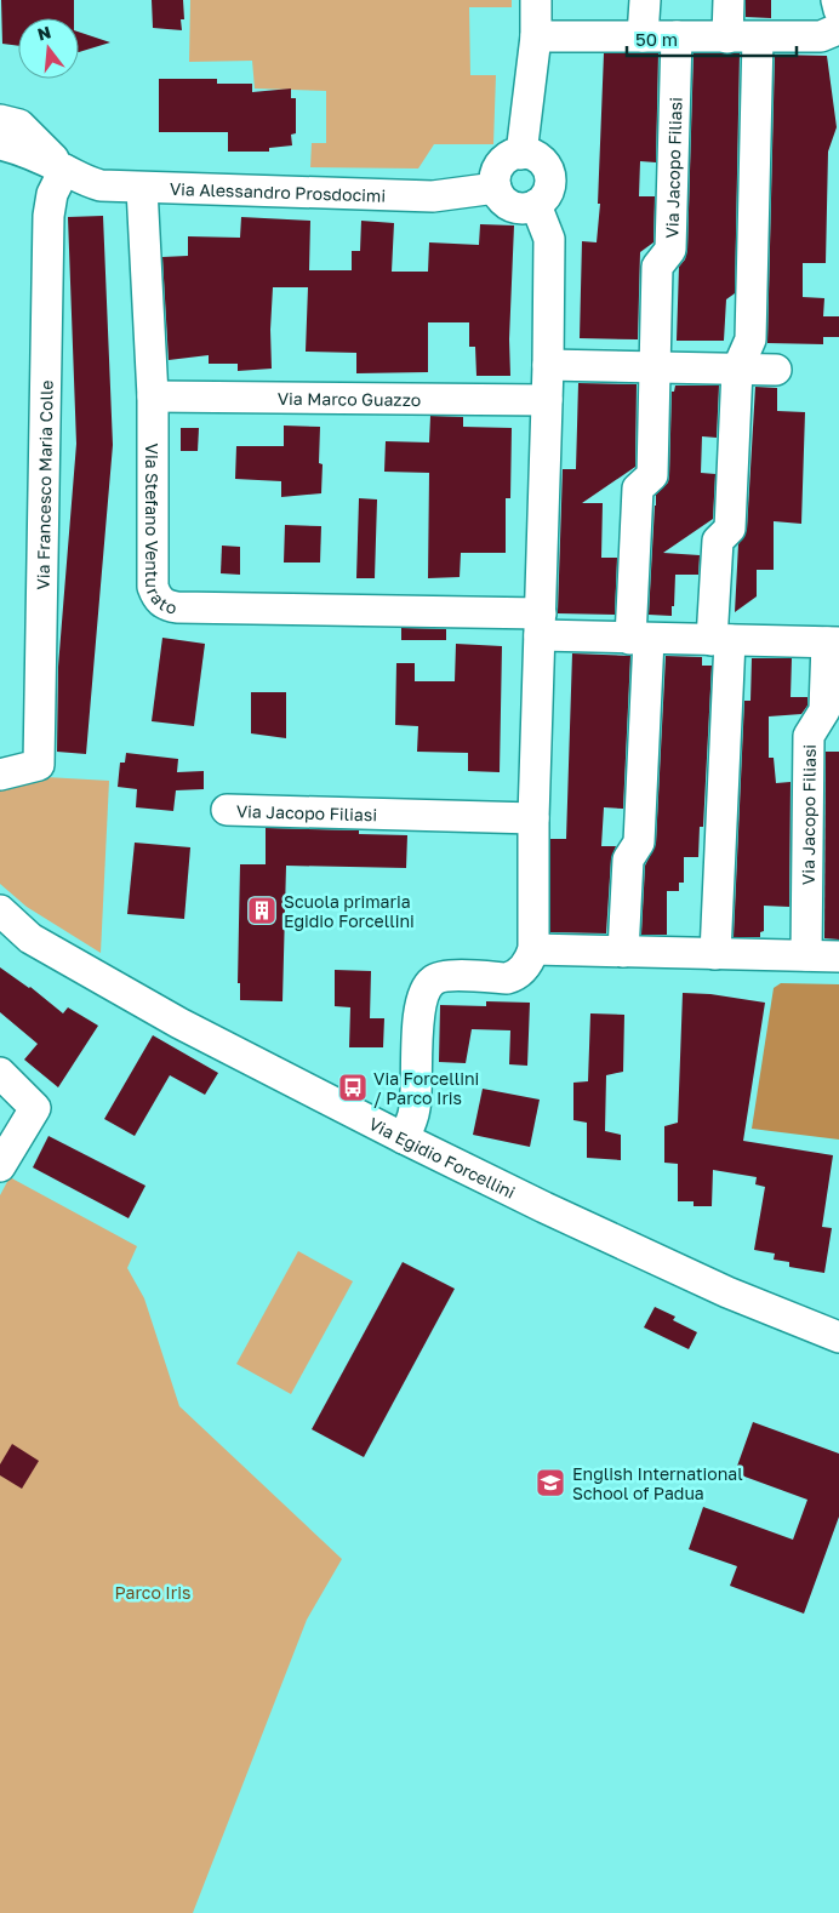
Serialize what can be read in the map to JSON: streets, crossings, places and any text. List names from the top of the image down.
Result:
{
  "streets": {
    "street": [
      "Via Jacopo Filiasi",
      "Via Alessandro Prosdocimi",
      "Via Marco Guazzo",
      "Via Francesco Maria Colle",
      "Via Stefano Venturato",
      "Via Egidio Forcellini"
    ]
  },
  "crossings": [
    ["Via Jacopo Filiasi", "Via Stefano Venturato"],
    ["Via Alessandro Prosdocimi", "Via Francesco Maria Colle"],
    ["Via Alessandro Prosdocimi", "Via Stefano Venturato"],
    ["Via Marco Guazzo", "Via Stefano Venturato"]
  ],
  "parks": ["Parco Iris"],
  "places": {
    "building": ["Scuola primaria Egidio Forcellini"],
    "bus stop": ["Via Forcellini / Parco Iris"],
    "school or university": ["English International School of Padua"]
  },
  "scale_bar": "50 m",
  "north": "top"
}
